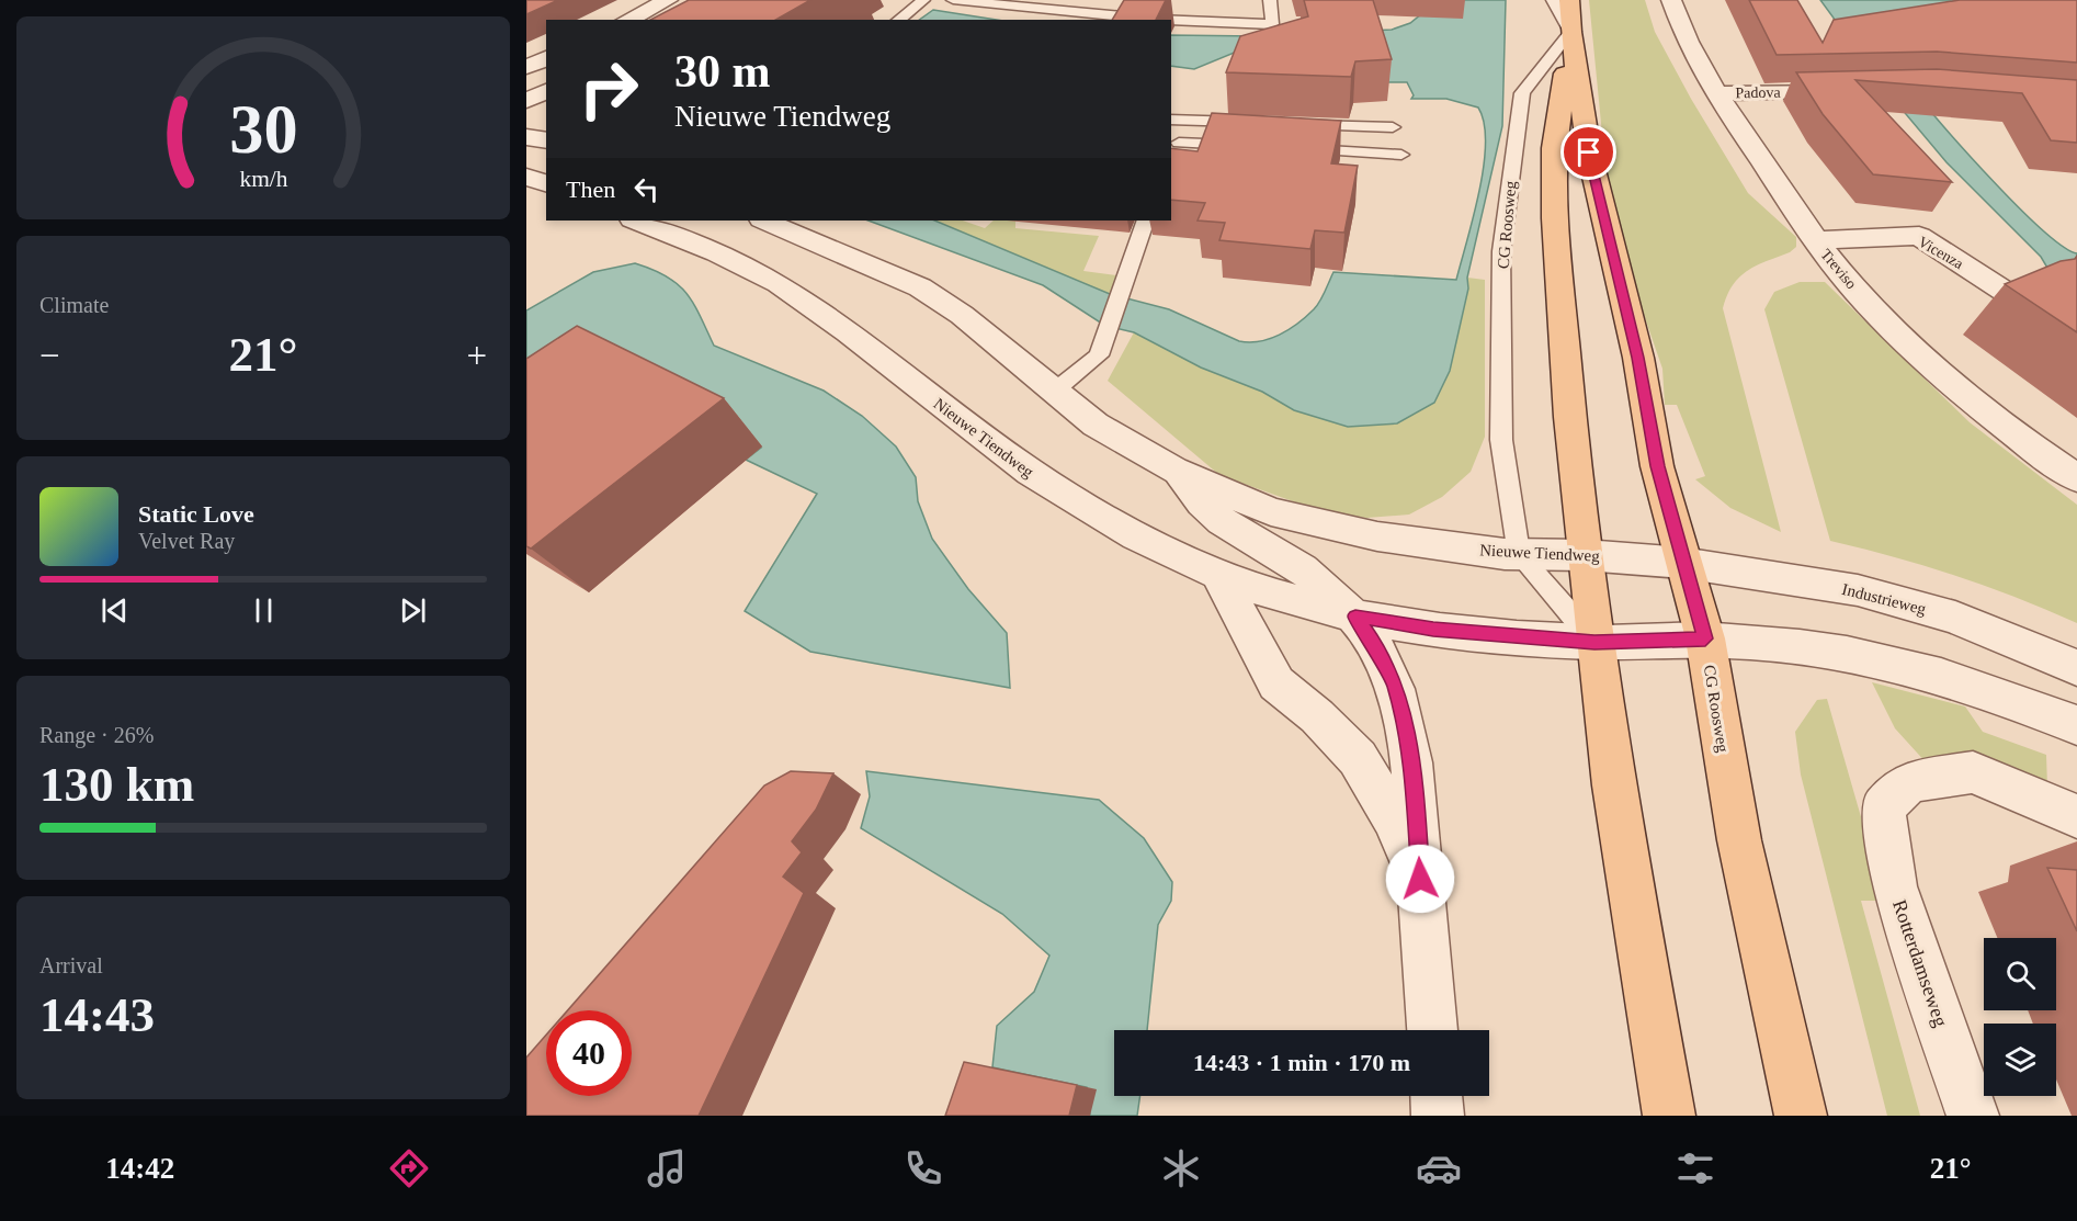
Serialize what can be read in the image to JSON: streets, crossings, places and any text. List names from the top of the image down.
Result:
{
  "streets": {
    "main road": ["CG Roosweg"],
    "street": [
      "Padova",
      "Vicenza",
      "Treviso",
      "Nieuwe Tiendweg",
      "Industrieweg",
      "Rotterdamseweg"
    ]
  },
  "crossings": [
    ["Padova", "Treviso"],
    ["CG Roosweg", "Nieuwe Tiendweg"],
    ["CG Roosweg", "Industrieweg"],
    ["Vicenza", "Treviso"],
    ["Nieuwe Tiendweg", "Industrieweg"]
  ],
  "page": {
    "turn": ["30 m", "Nieuwe Tiendweg"],
    "then": "Then",
    "tile": [
      "Climate",
      ["Range · 26%", "130 km"],
      ["Arrival", "14:43"]
    ],
    "heat": ["−", "21°", "+"],
    "song": ["Static Love", "Velvet Ray"],
    "limit": "40",
    "trip": "14:43 · 1 min · 170 m",
    "tabs": ["14:42", "21°"],
    "gauge": ["30", "km/h"]
  }
}
